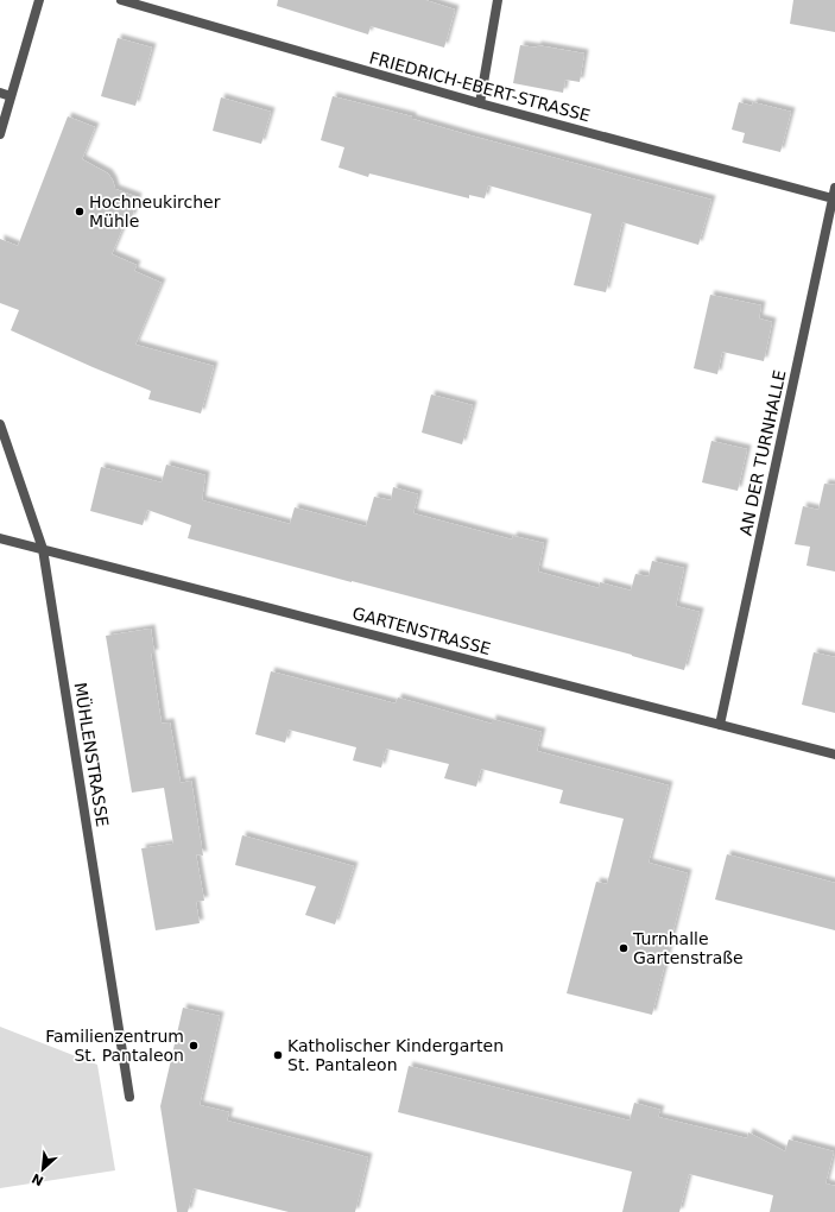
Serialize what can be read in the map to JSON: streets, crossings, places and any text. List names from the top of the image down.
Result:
{
  "streets": {
    "street": [
      "FRIEDRICH-EBERT-STRASSE",
      "AN DER TURNHALLE",
      "GARTENSTRASSE",
      "MÜHLENSTRASSE"
    ]
  },
  "crossings": [
    ["FRIEDRICH-EBERT-STRASSE", "AN DER TURNHALLE"],
    ["AN DER TURNHALLE", "GARTENSTRASSE"],
    ["GARTENSTRASSE", "MÜHLENSTRASSE"]
  ],
  "places": [
    "Hochneukircher Mühle",
    "Turnhalle Gartenstraße",
    "Familienzentrum St. Pantaleon",
    "Katholischer Kindergarten St. Pantaleon"
  ],
  "north": "bottom left"
}
